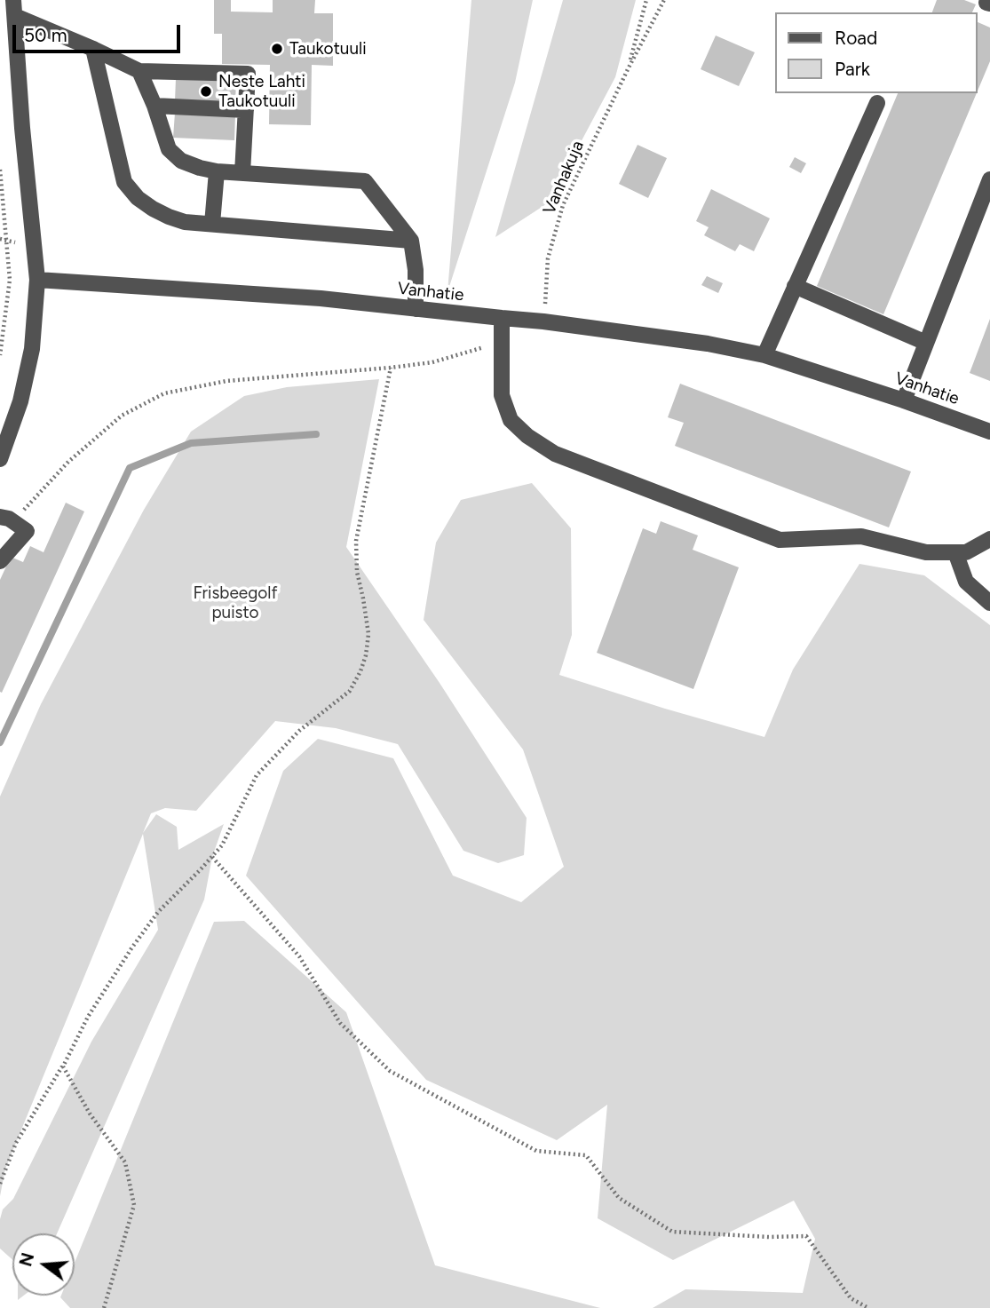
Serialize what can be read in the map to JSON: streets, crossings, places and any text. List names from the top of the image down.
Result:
{
  "streets": {
    "street": ["Vanhatie"],
    "path": ["Vanhakuja"]
  },
  "crossings": [
    ["Vanhakuja", "Vanhatie"]
  ],
  "parks": ["Frisbeegolf puisto"],
  "places": ["Taukotuuli", "Neste Lahti Taukotuuli"],
  "legend": ["Road", "Park"],
  "scale_bar": "50 m",
  "north": "left"
}
